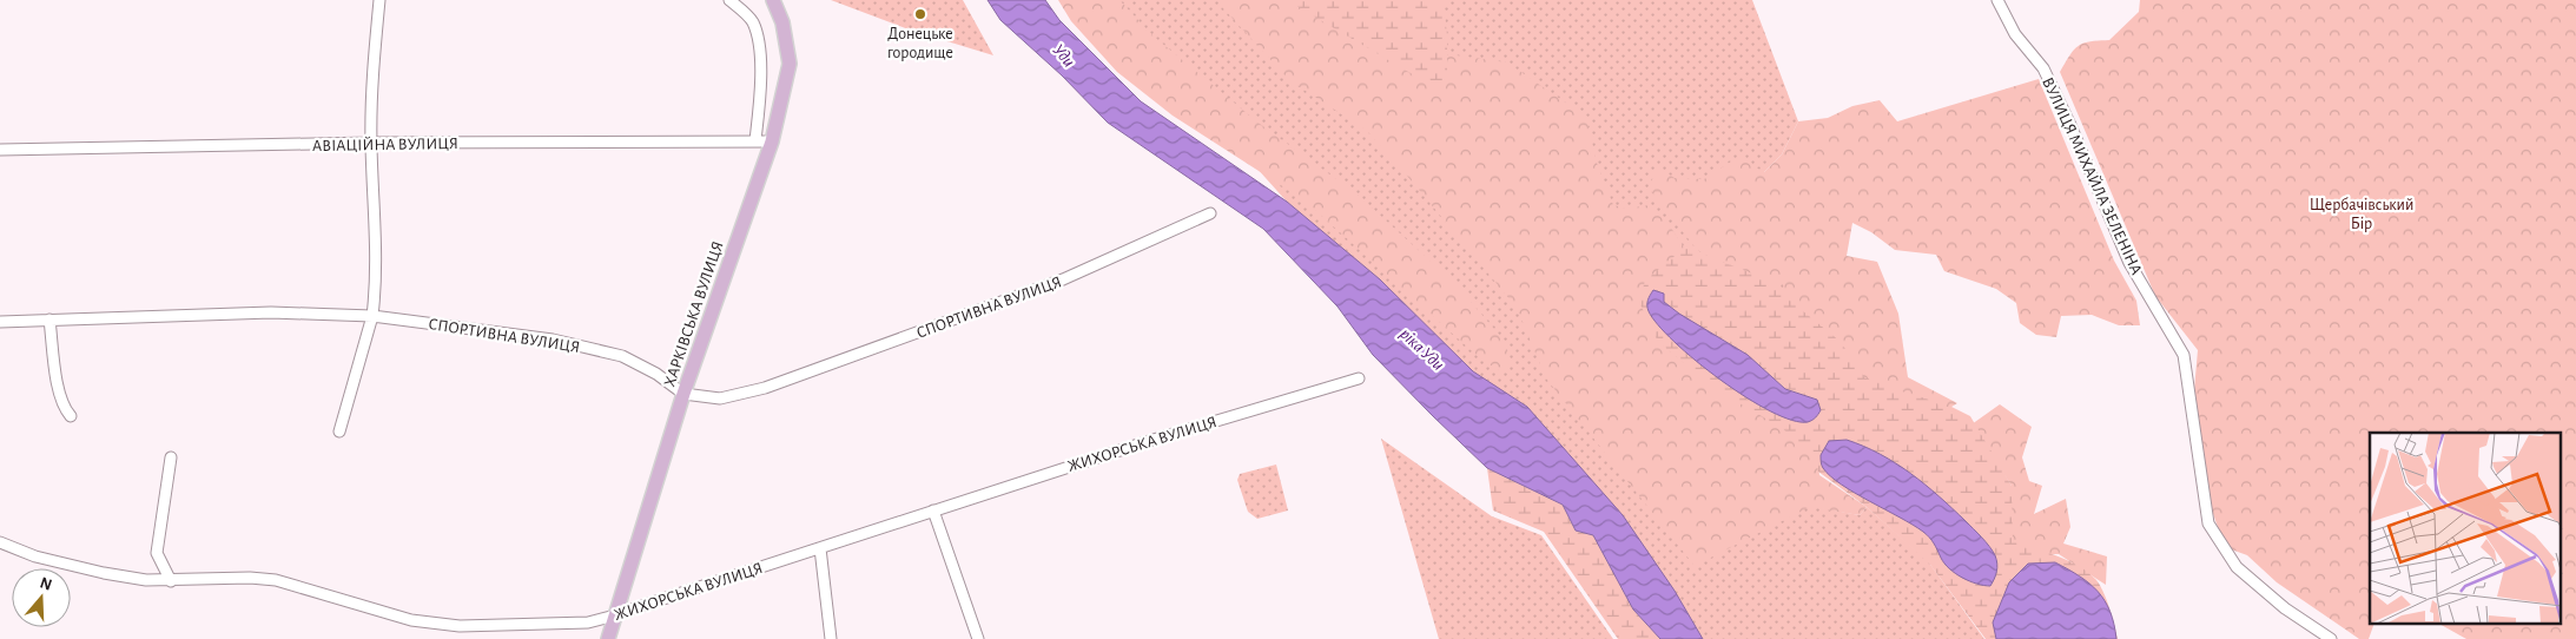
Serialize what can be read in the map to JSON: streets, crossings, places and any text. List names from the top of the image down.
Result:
{
  "streets": {
    "main road": ["ХАРКІВСЬКА ВУЛИЦЯ"],
    "street": [
      "АВІАЦІЙНА ВУЛИЦЯ",
      "ВУЛИЦЯ МИХАЙЛА ЗЕЛЕНІНА",
      "СПОРТИВНА ВУЛИЦЯ",
      "ЖИХОРСЬКА ВУЛИЦЯ"
    ]
  },
  "crossings": [
    ["АВІАЦІЙНА ВУЛИЦЯ", "ХАРКІВСЬКА ВУЛИЦЯ"],
    ["СПОРТИВНА ВУЛИЦЯ", "ХАРКІВСЬКА ВУЛИЦЯ"],
    ["ХАРКІВСЬКА ВУЛИЦЯ", "ЖИХОРСЬКА ВУЛИЦЯ"]
  ],
  "water": ["Уди", "ріка Уди"],
  "parks": ["Щербачівський Бір"],
  "places": ["Донецьке городище"],
  "north": "top"
}
